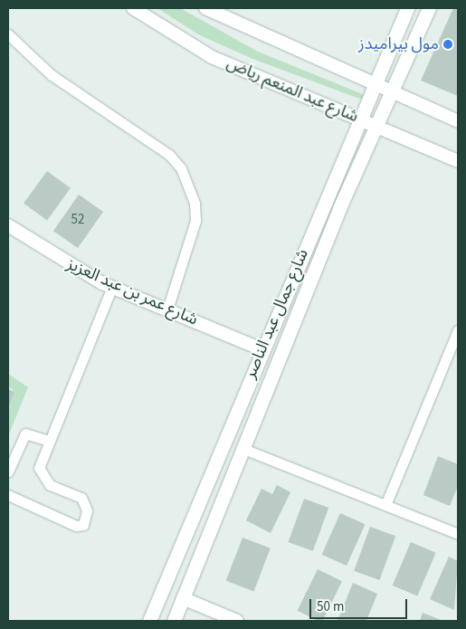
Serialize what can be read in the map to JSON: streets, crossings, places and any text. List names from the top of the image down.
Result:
{
  "streets": {
    "main road": ["شارع جمال عبد الناصر"],
    "street": ["شارع عبد المنعم رياض", "شارع عمر بن عبد العزيز"]
  },
  "crossings": [
    ["شارع عبد المنعم رياض", "شارع جمال عبد الناصر"],
    ["شارع عمر بن عبد العزيز", "شارع جمال عبد الناصر"]
  ],
  "places": ["مول بيراميدز"],
  "house_numbers": ["52"],
  "scale_bar": "50 m"
}
